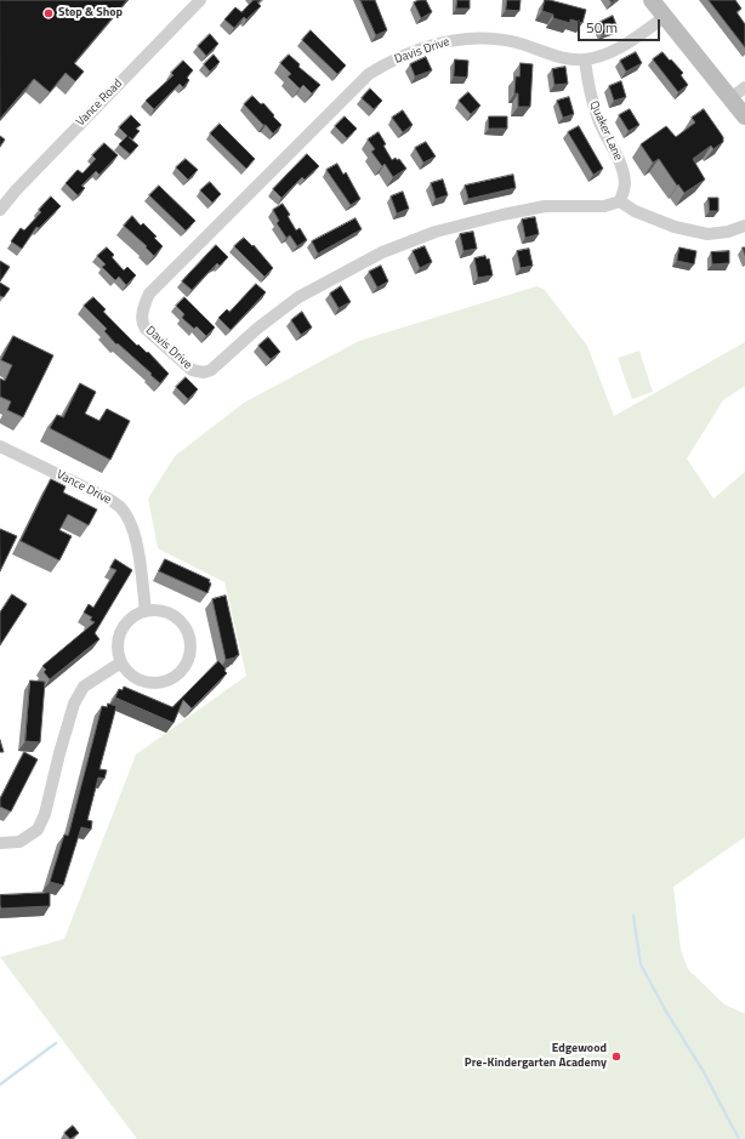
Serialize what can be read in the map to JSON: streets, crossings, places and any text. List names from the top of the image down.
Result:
{
  "streets": {
    "street": [
      "Davis Drive",
      "Vance Road",
      "Quaker Lane",
      "Vance Drive"
    ]
  },
  "crossings": [
    ["Davis Drive", "Quaker Lane"]
  ],
  "places": ["Stop & Shop", "Edgewood Pre-Kindergarten Academy"],
  "scale_bar": "50 m"
}
